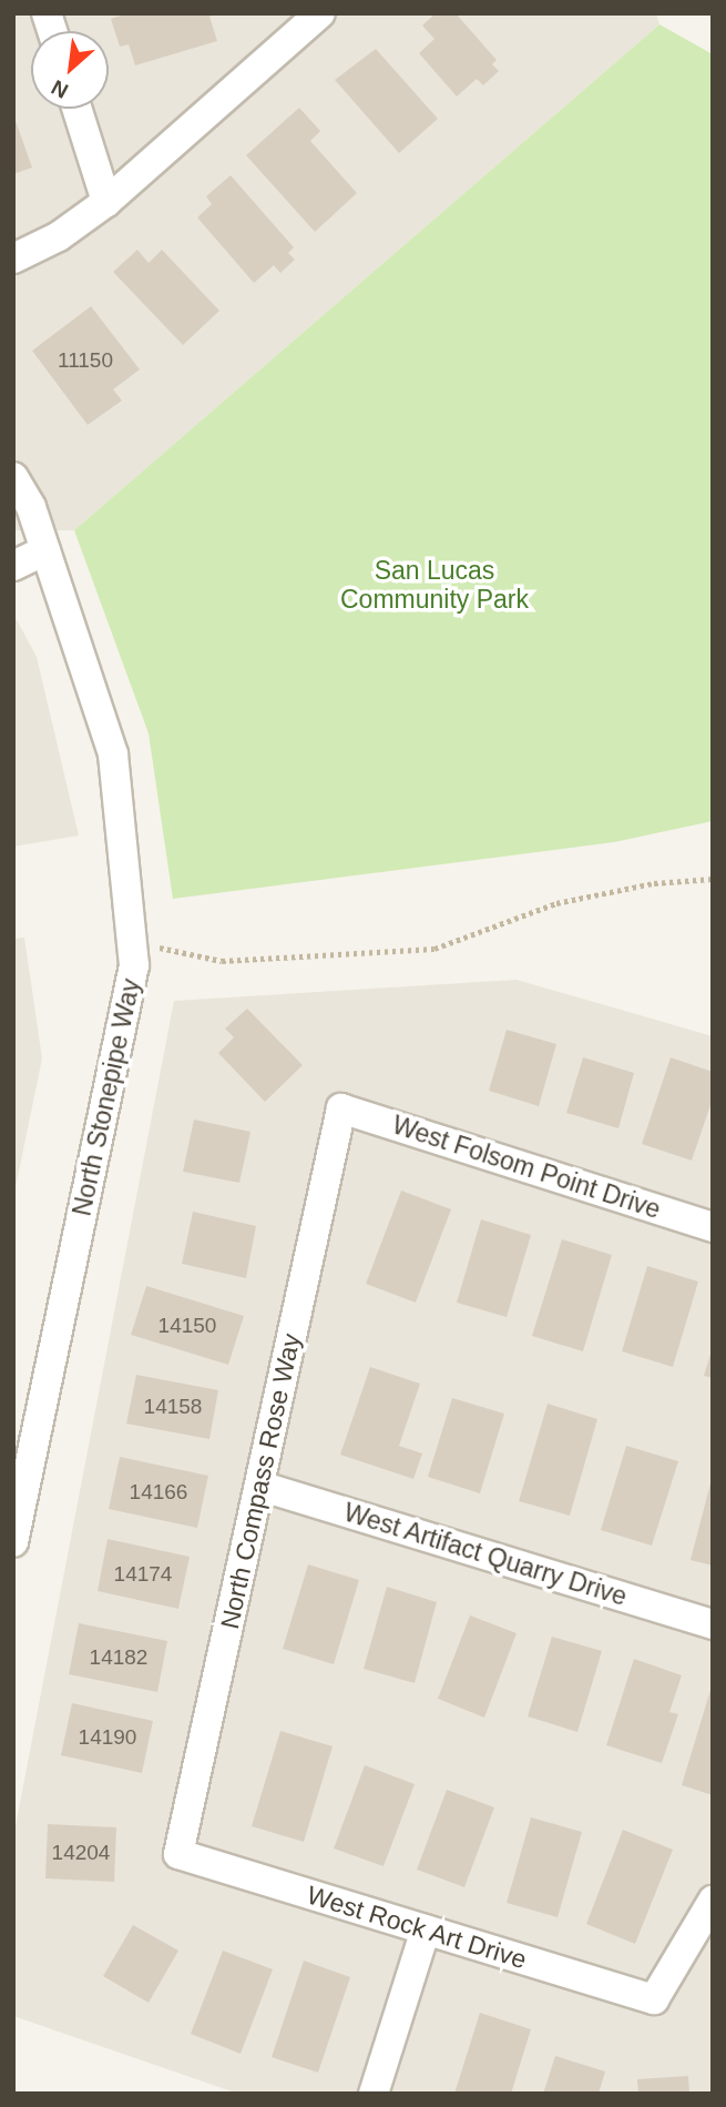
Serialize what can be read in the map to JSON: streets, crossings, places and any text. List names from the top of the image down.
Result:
{
  "streets": {
    "street": [
      "North Stonepipe Way",
      "West Folsom Point Drive",
      "North Compass Rose Way",
      "West Artifact Quarry Drive",
      "West Rock Art Drive"
    ]
  },
  "crossings": [
    ["West Folsom Point Drive", "North Compass Rose Way"],
    ["North Compass Rose Way", "West Artifact Quarry Drive"],
    ["North Compass Rose Way", "West Rock Art Drive"]
  ],
  "parks": ["San Lucas Community Park"],
  "house_numbers": [
    "11150",
    "14150",
    "14158",
    "14166",
    "14174",
    "14182",
    "14190",
    "14204"
  ],
  "north": "bottom left"
}
